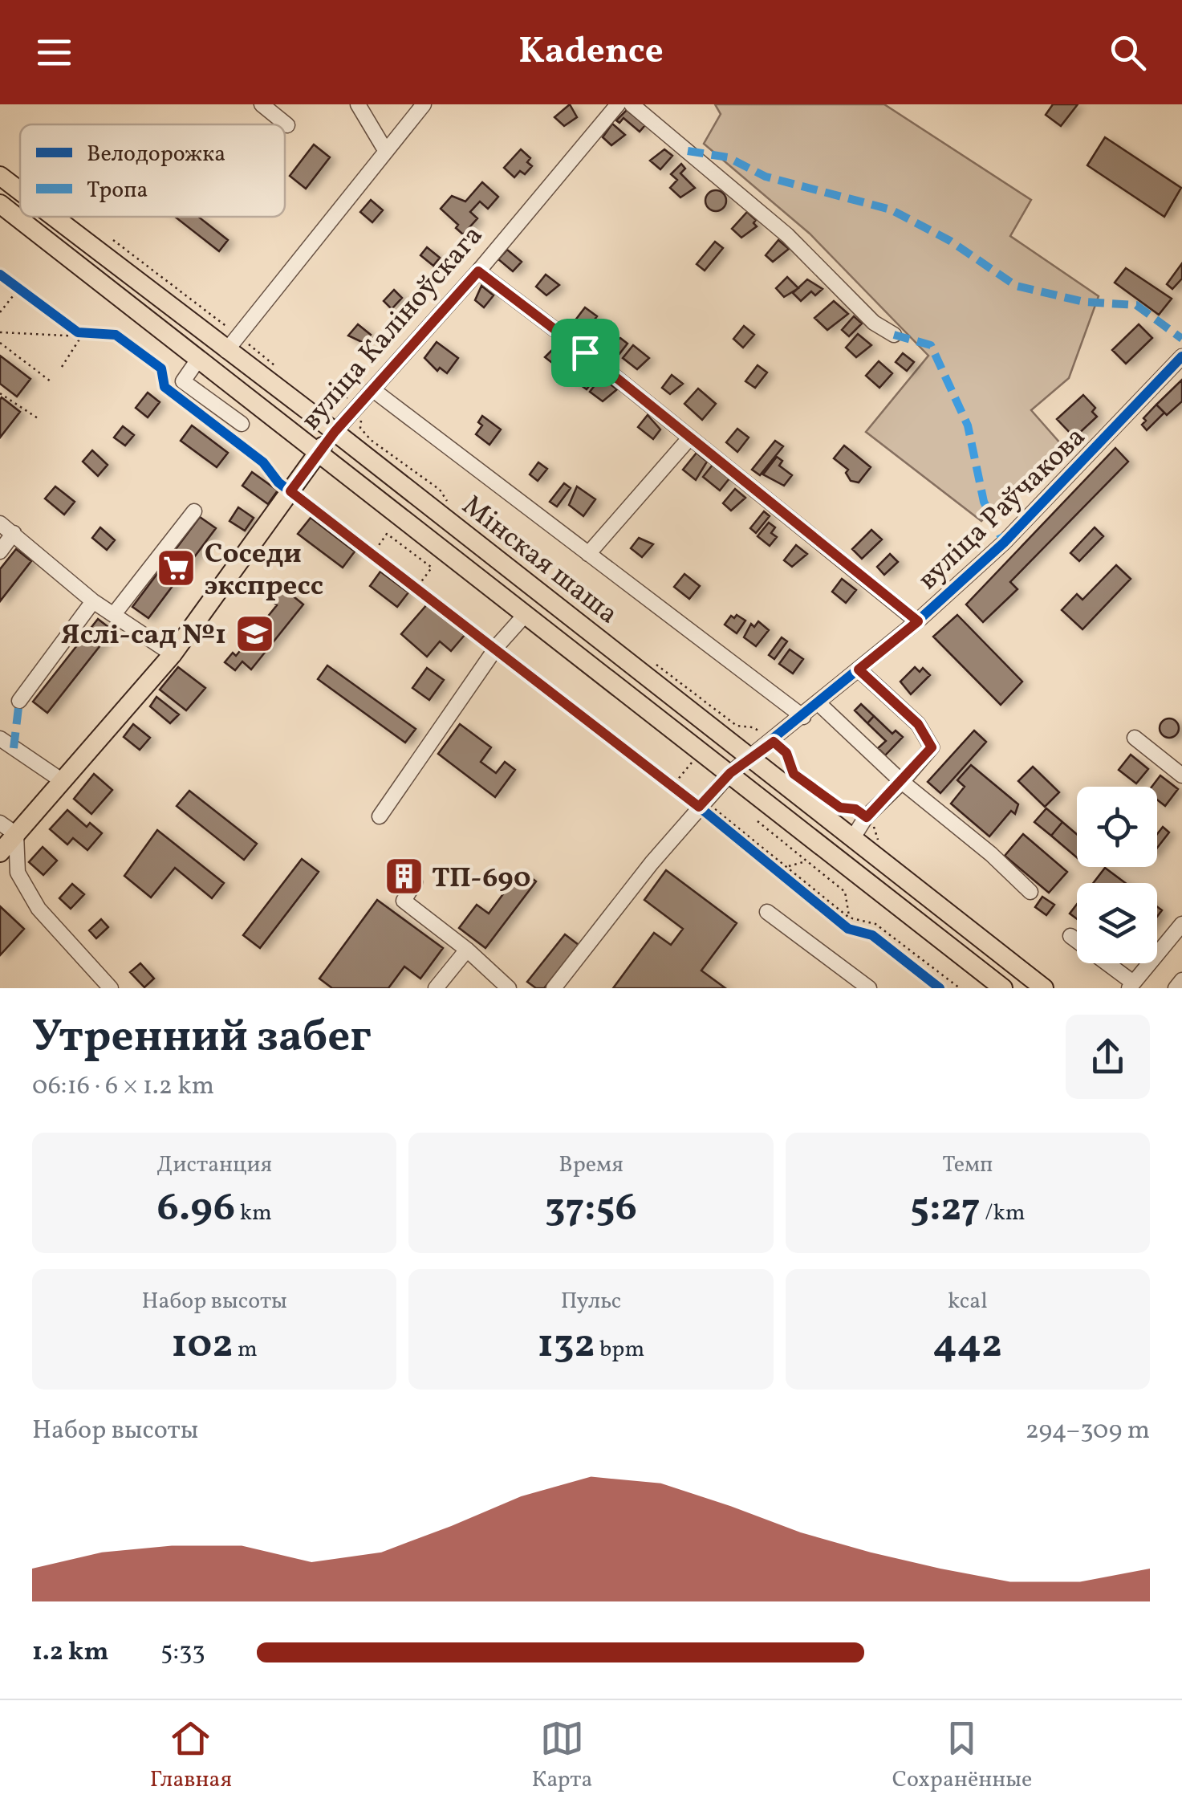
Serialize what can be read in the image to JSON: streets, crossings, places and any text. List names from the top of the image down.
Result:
{
  "streets": {
    "main road": ["вуліца Каліноўскага", "Мінская шаша"],
    "street": ["вуліца Раўчакова"]
  },
  "crossings": [
    ["вуліца Каліноўскага", "Мінская шаша"],
    ["вуліца Раўчакова", "Мінская шаша"]
  ],
  "places": {
    "supermarket": ["Соседи экспресс"],
    "school or university": ["Яслі-сад №1"],
    "building": ["ТП-690"]
  },
  "legend": ["Велодорожка", "Тропа"],
  "page": {
    "header": "Kadence",
    "heading": ["Утренний забег", "06:16 · 6 × 1.2 km"],
    "stats": [
      ["Дистанция", "6.96 km"],
      ["Время", "37:56"],
      ["Темп", "5:27 /km"],
      ["Набор высоты", "102 m"],
      ["Пульс", "132 bpm"],
      ["kcal", "442"]
    ],
    "chart": ["Набор высоты", "294–309 m"],
    "list": [
      {
        "name": "1.2 km",
        "note": "5:33"
      }
    ],
    "tabs": ["Главная", "Карта", "Сохранённые"]
  }
}
